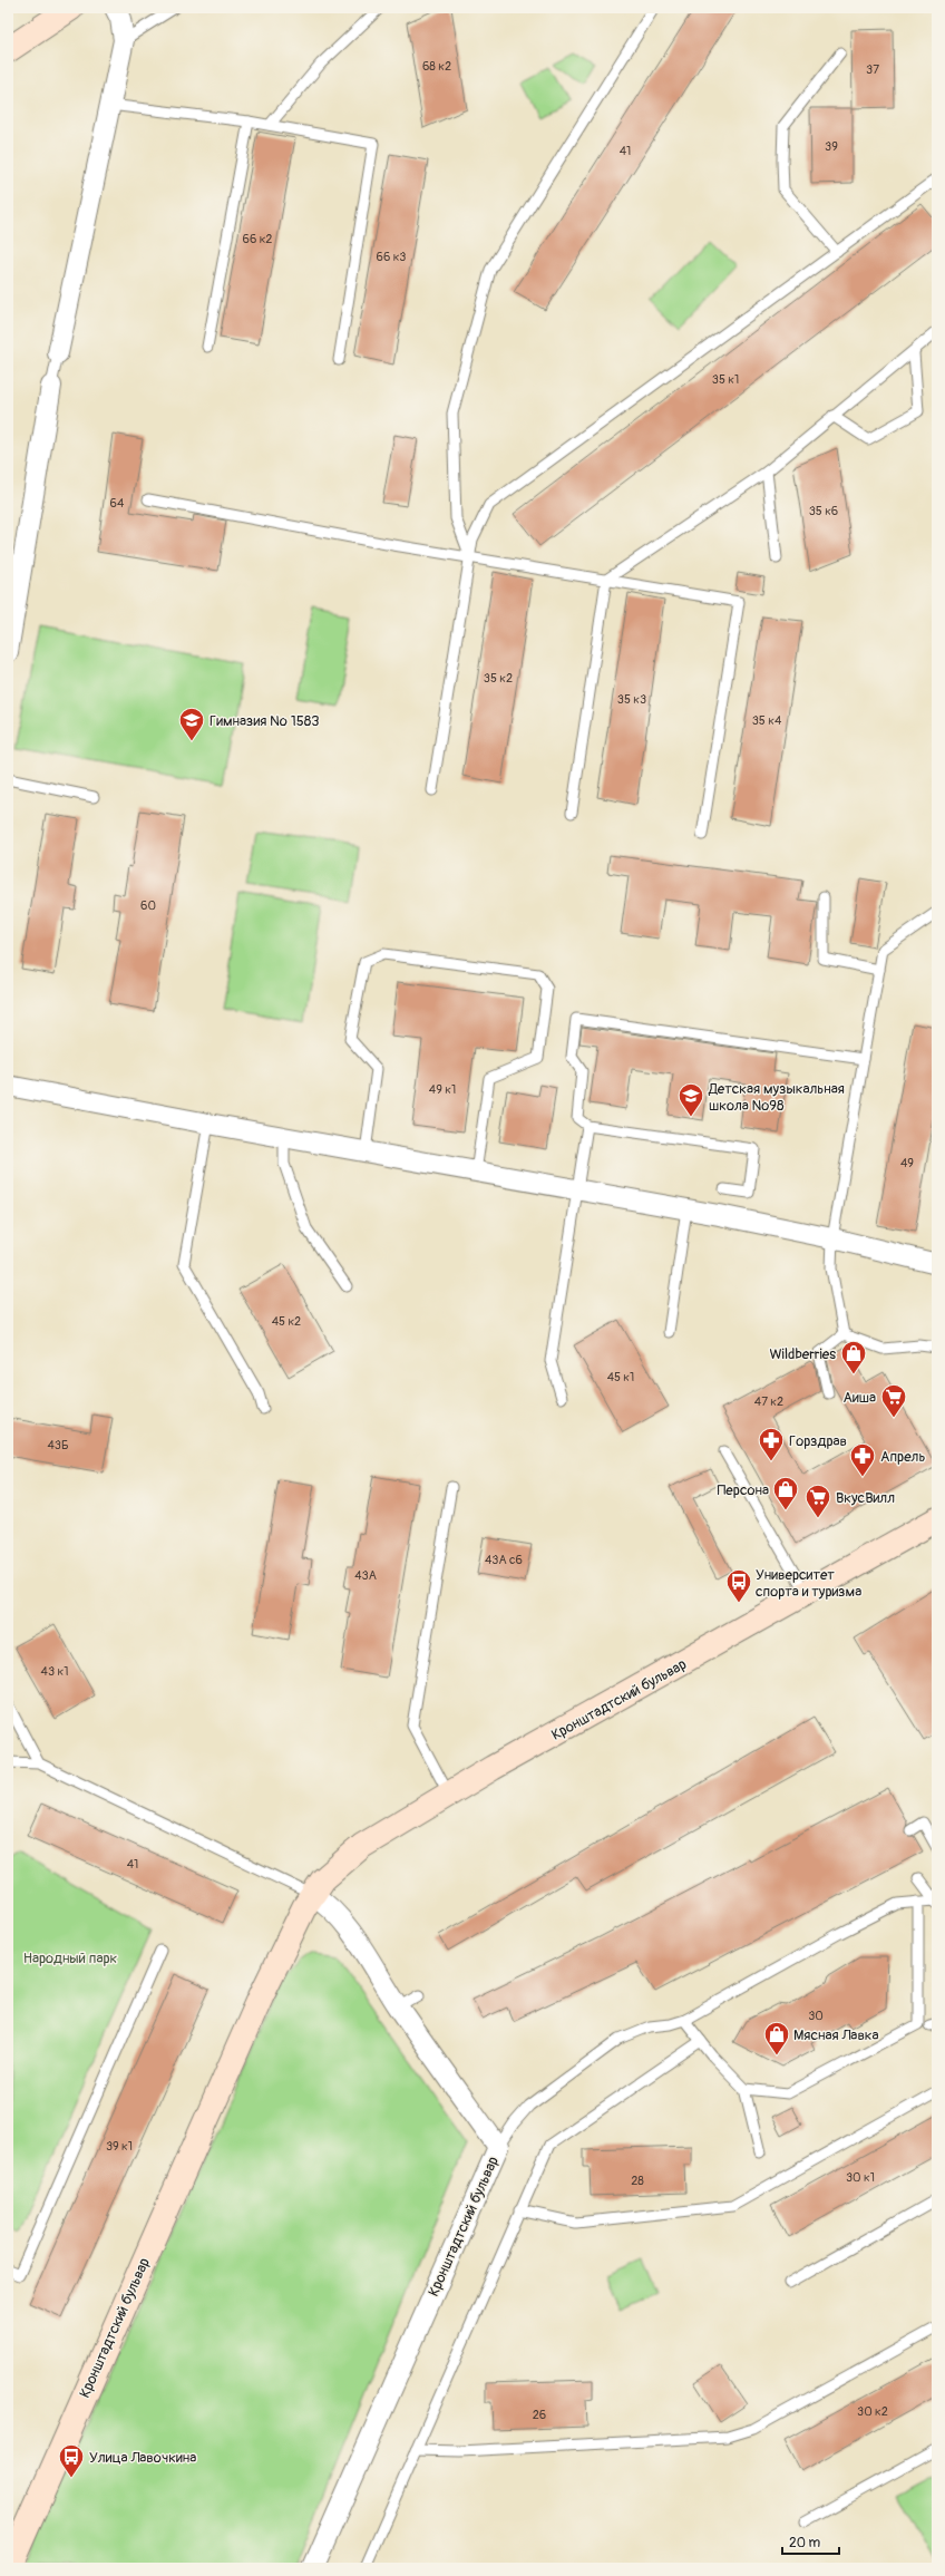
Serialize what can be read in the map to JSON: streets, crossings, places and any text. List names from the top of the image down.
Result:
{
  "streets": {
    "main road": ["Кронштадтский бульвар"]
  },
  "parks": ["Народный парк"],
  "places": {
    "school or university": ["Гимназия № 1583", "Детская музыкальная школа №98"],
    "shop": ["Wildberries", "Персона", "Мясная Лавка"],
    "supermarket": ["Аиша", "ВкусВилл"],
    "pharmacy": ["Горздрав", "Апрель"],
    "bus stop": ["Университет спорта и туризма", "Улица Лавочкина"]
  },
  "house_numbers": [
    "68 к2",
    "37",
    "39",
    "41",
    "66 к2",
    "66 к3",
    "35 к1",
    "64",
    "35 к6",
    "35 к2",
    "35 к3",
    "35 к4",
    "60",
    "49 к1",
    "49",
    "45 к2",
    "45 к1",
    "47 к2",
    "43Б",
    "43A c6",
    "43А",
    "43 к1",
    "41",
    "30",
    "39 к1",
    "30 к1",
    "28",
    "30 к2",
    "26"
  ],
  "scale_bar": "20 m"
}
